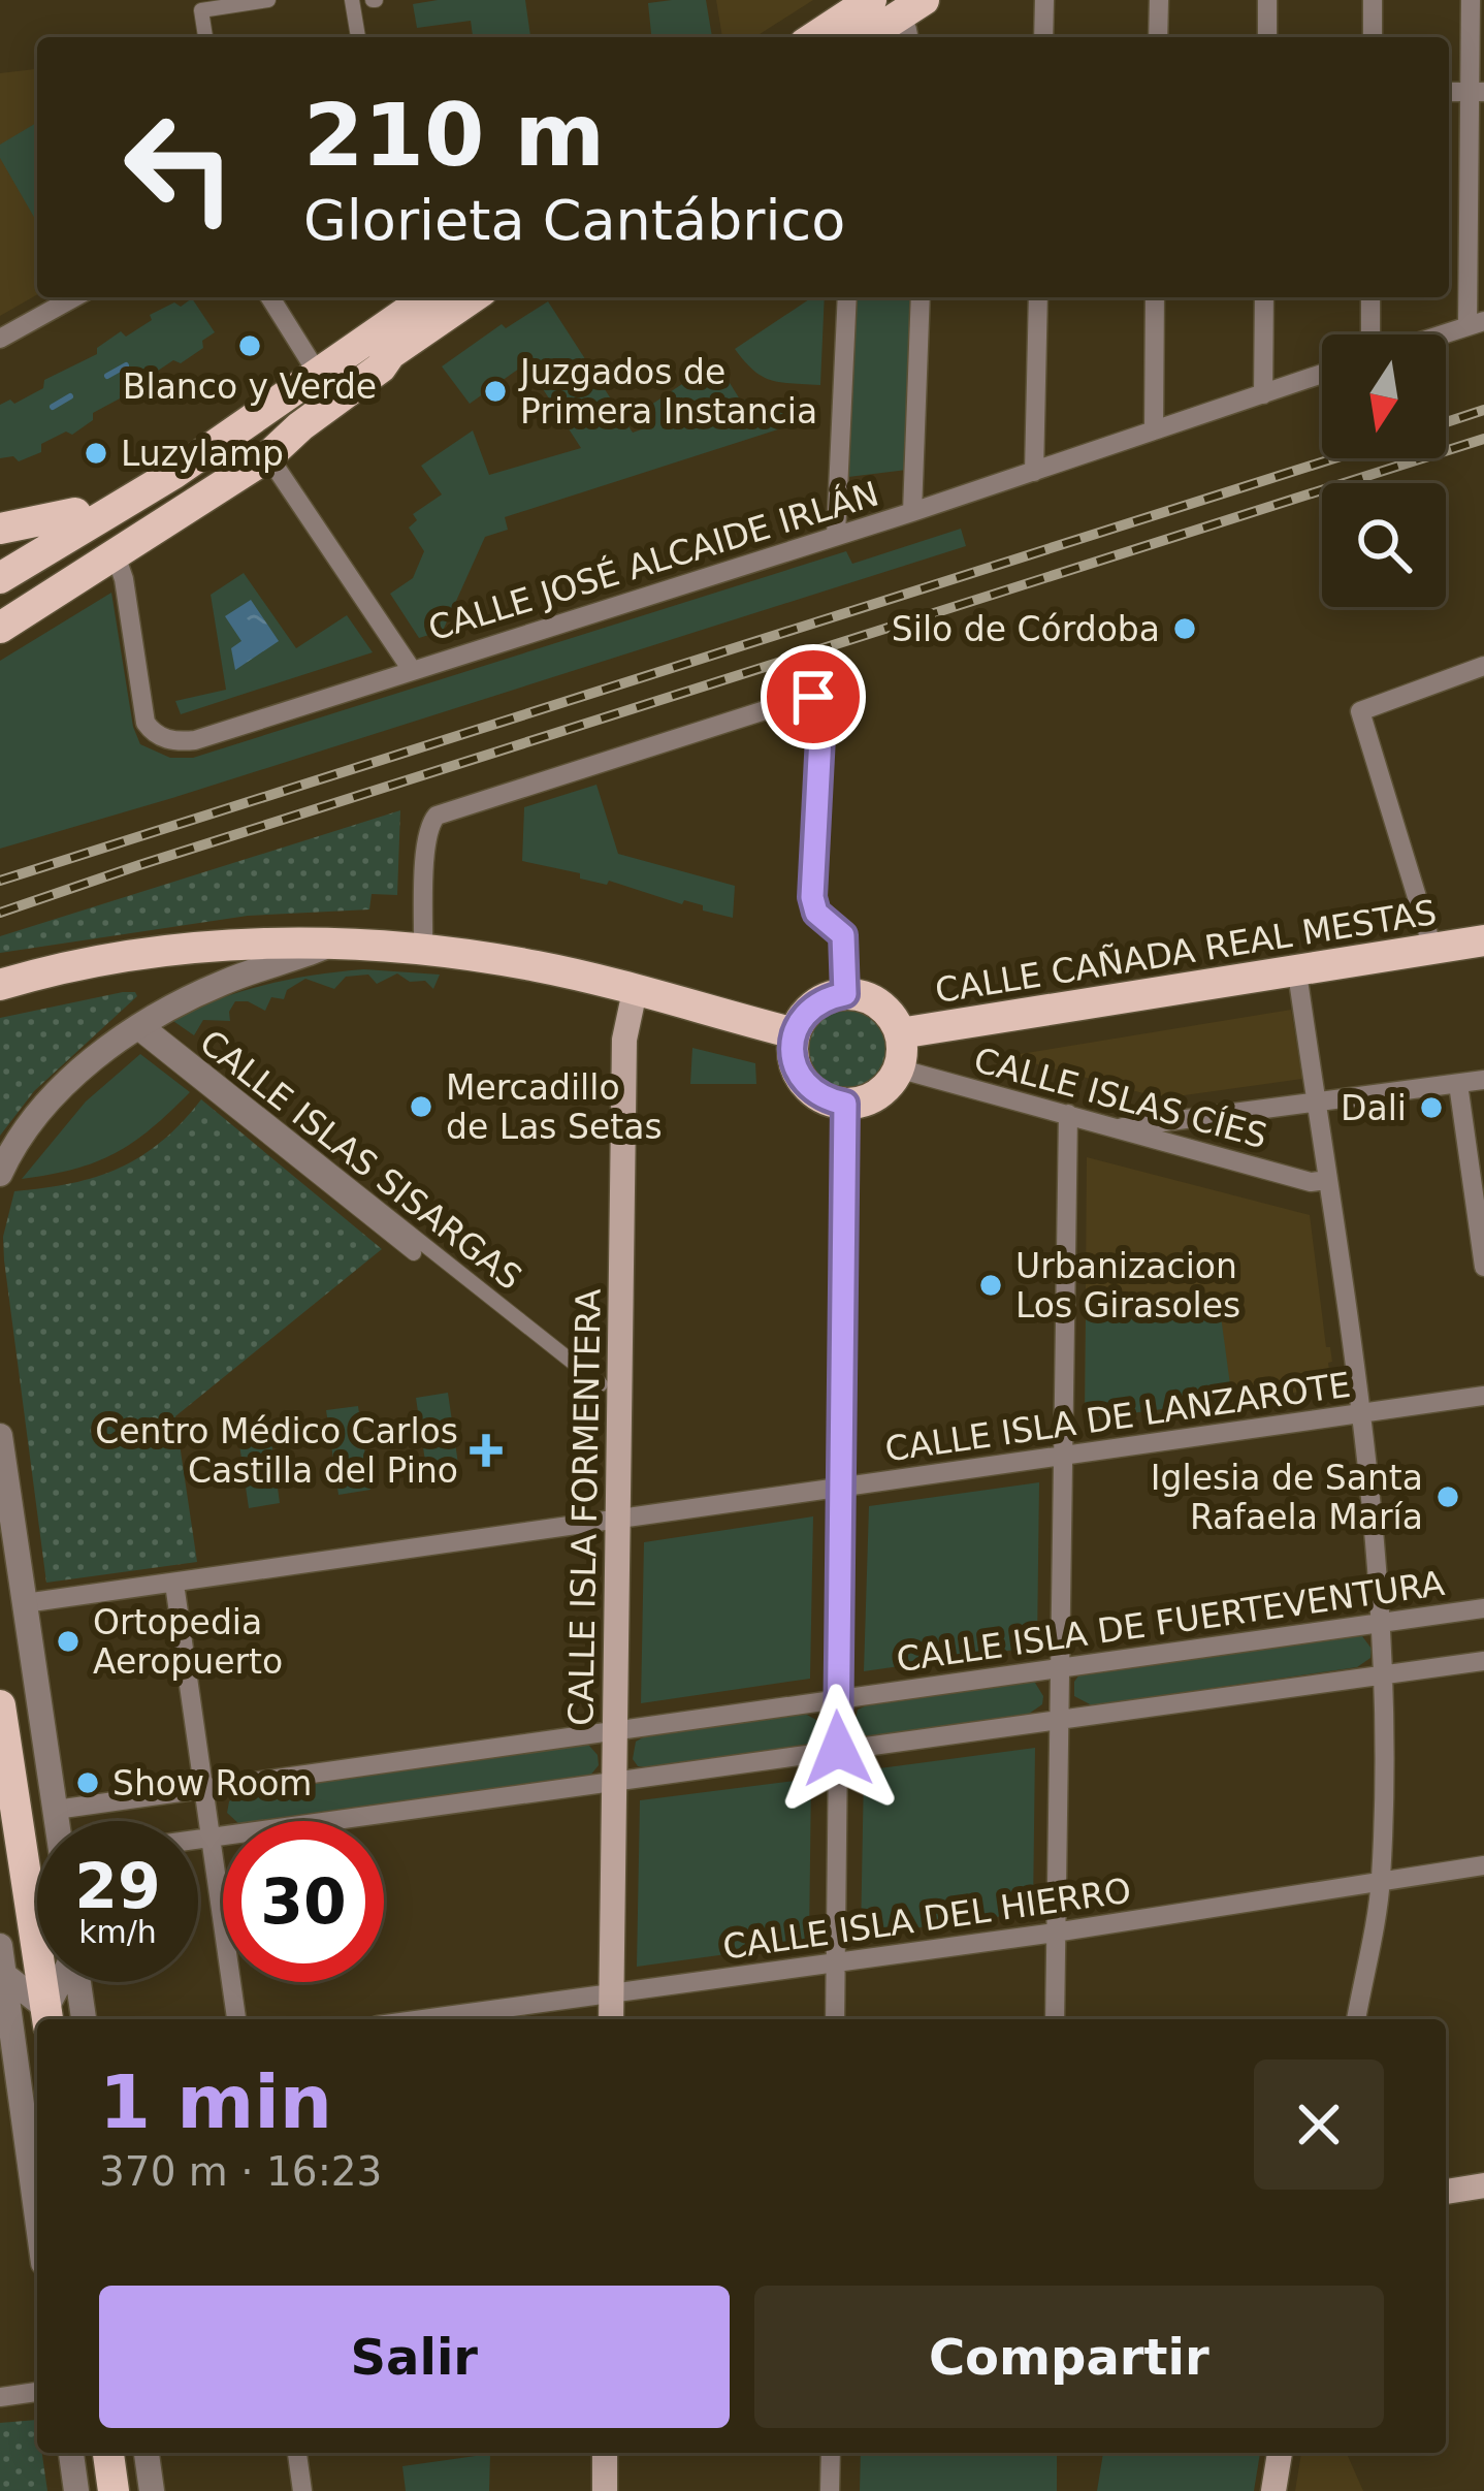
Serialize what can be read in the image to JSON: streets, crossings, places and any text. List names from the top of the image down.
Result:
{
  "streets": {
    "main road": ["CALLE CAÑADA REAL MESTAS", "CALLE ISLA FORMENTERA"],
    "street": [
      "CALLE JOSÉ ALCAIDE IRLÁN",
      "CALLE ISLAS CÍES",
      "CALLE ISLAS SISARGAS",
      "CALLE ISLA DE LANZAROTE",
      "CALLE ISLA DE FUERTEVENTURA",
      "CALLE ISLA DEL HIERRO"
    ]
  },
  "crossings": [
    ["CALLE CAÑADA REAL MESTAS", "CALLE ISLAS CÍES"],
    ["CALLE ISLA DE LANZAROTE", "CALLE ISLA FORMENTERA"],
    ["CALLE ISLA FORMENTERA", "CALLE ISLA DE FUERTEVENTURA"],
    ["CALLE ISLA FORMENTERA", "CALLE ISLA DEL HIERRO"]
  ],
  "places": {
    "other": [
      "Blanco y Verde",
      "Juzgados de Primera Instancia",
      "Luzylamp",
      "Silo de Córdoba",
      "Mercadillo de Las Setas",
      "Dali",
      "Urbanizacion Los Girasoles",
      "Iglesia de Santa Rafaela María",
      "Ortopedia Aeropuerto",
      "Show Room"
    ],
    "health": ["Centro Médico Carlos Castilla del Pino"]
  },
  "north": "bottom",
  "page": {
    "turn": ["210 m", "Glorieta Cantábrico"],
    "speed": "29 km/h",
    "limit": "30",
    "heading": ["1 min", "370 m · 16:23"],
    "buttons": ["Salir", "Compartir"]
  }
}
